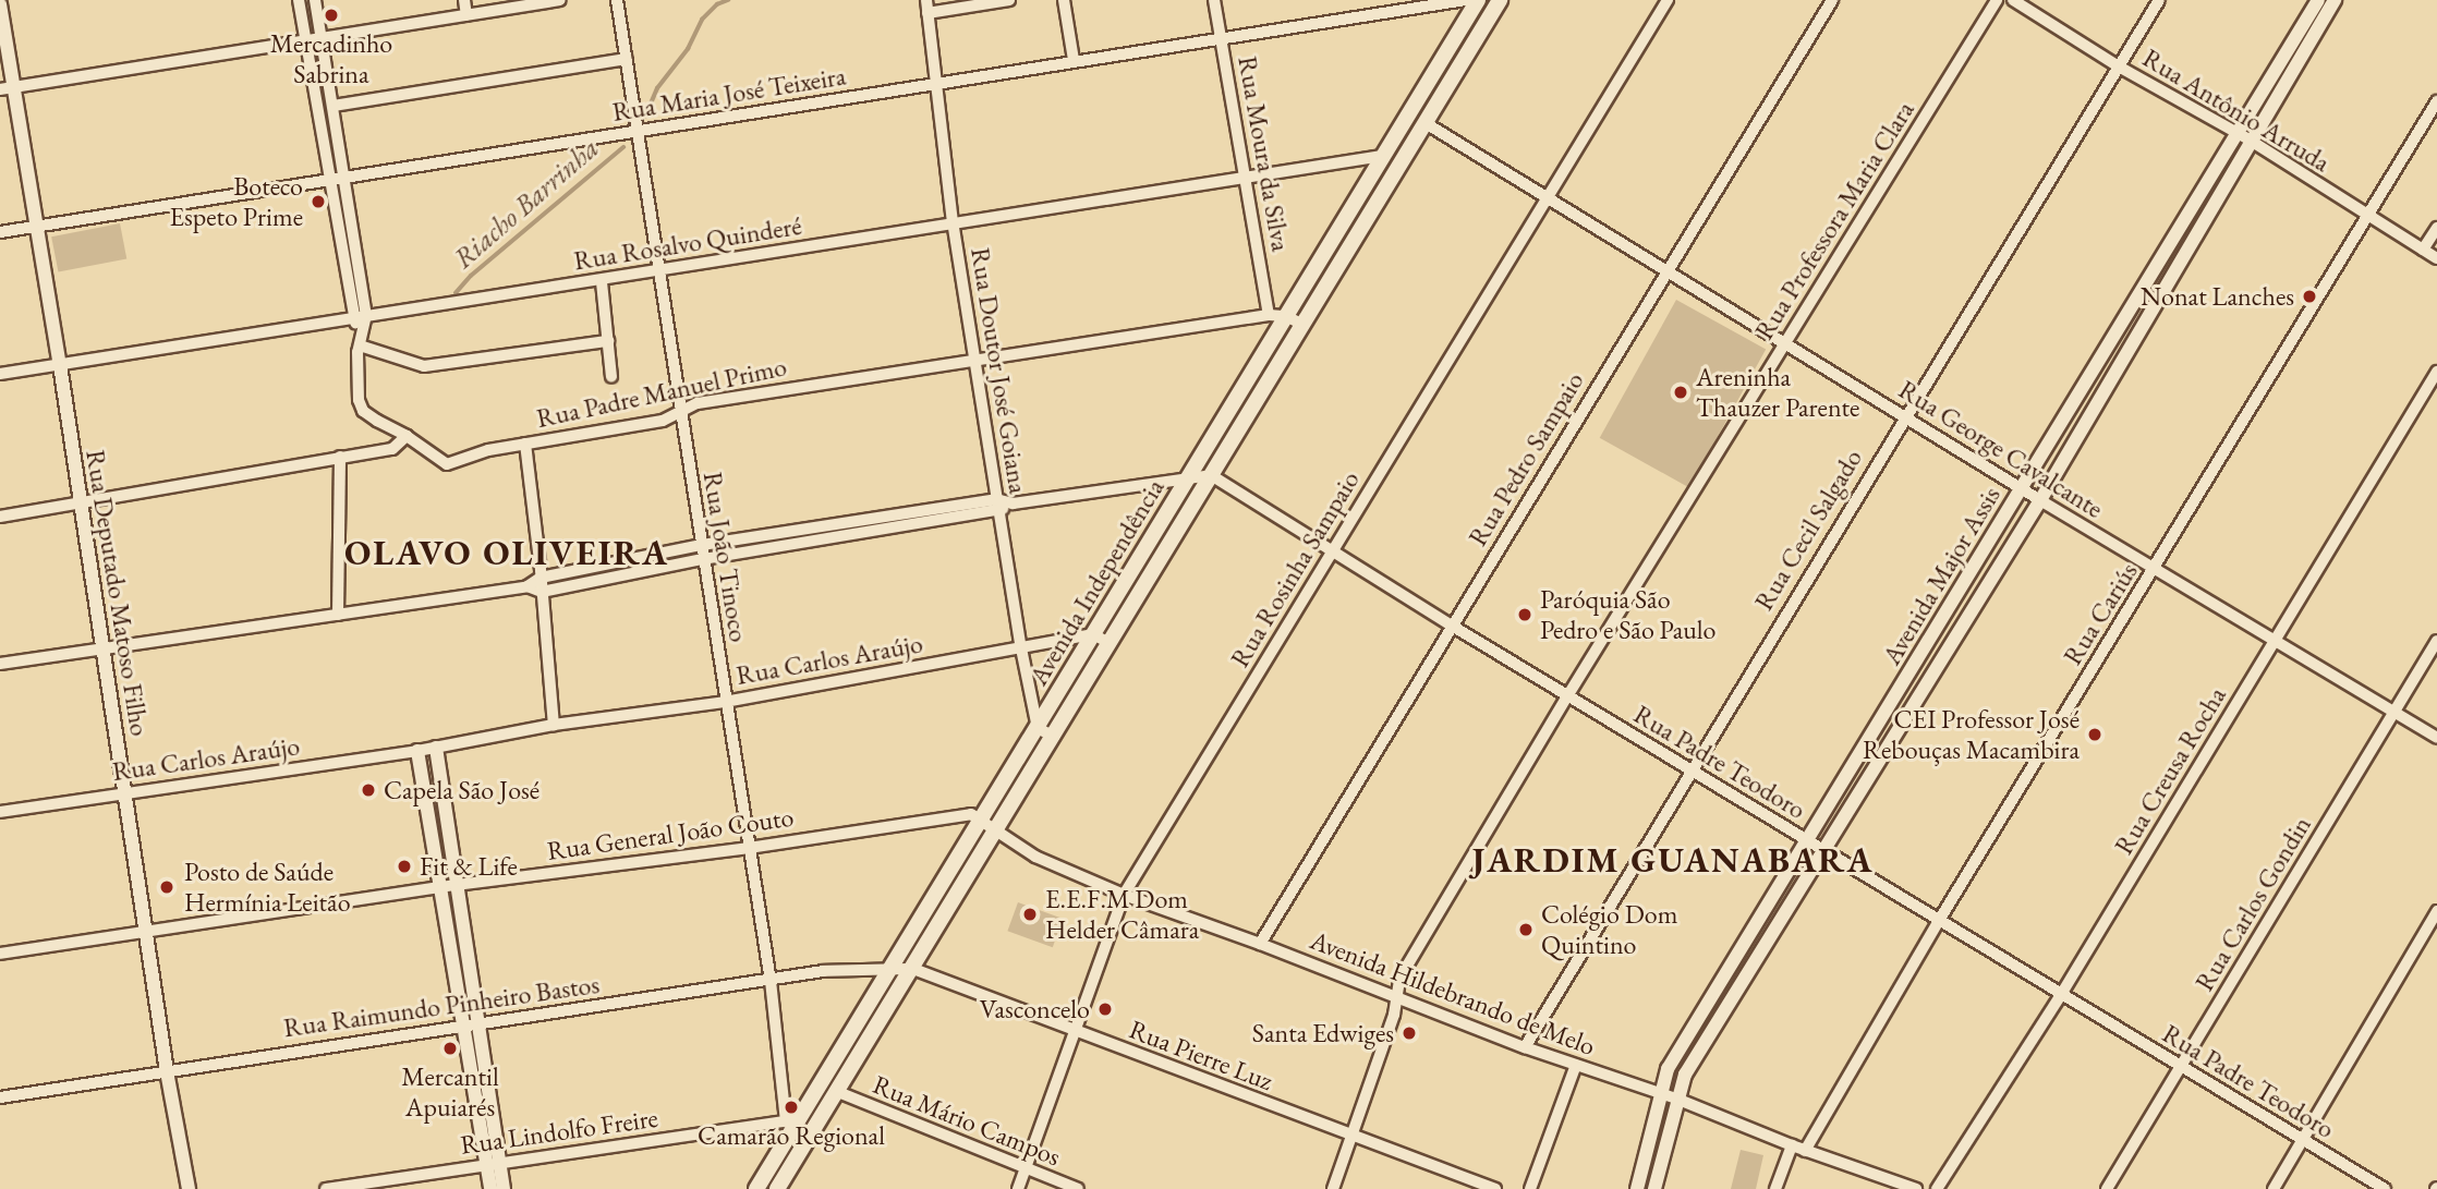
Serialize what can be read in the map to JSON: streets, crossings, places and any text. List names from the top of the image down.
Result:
{
  "streets": {
    "main road": ["Avenida Independência"],
    "street": [
      "Rua Maria José Teixeira",
      "Rua Antônio Arruda",
      "Rua Moura da Silva",
      "Rua Professora Maria Clara",
      "Rua Rosalvo Quinderé",
      "Rua Doutor José Goiana",
      "Rua Padre Manuel Primo",
      "Rua George Cavalcante",
      "Rua Pedro Sampaio",
      "Rua Cecil Salgado",
      "Rua João Tinoco",
      "Rua Rosinha Sampaio",
      "Avenida Major Assis",
      "Rua Deputado Matoso Filho",
      "Rua Cariús",
      "Rua Carlos Araújo",
      "Rua Padre Teodoro",
      "Rua Creusa Rocha",
      "Rua General João Couto",
      "Rua Carlos Gondin",
      "Avenida Hildebrando de Melo",
      "Rua Raimundo Pinheiro Bastos",
      "Rua Pierre Luz",
      "Rua Mário Campos",
      "Rua Lindolfo Freire"
    ]
  },
  "crossings": [
    ["Rua Maria José Teixeira", "Rua Moura da Silva"],
    ["Rua Maria José Teixeira", "Rua Doutor José Goiana"],
    ["Rua Maria José Teixeira", "Rua João Tinoco"],
    ["Rua Maria José Teixeira", "Rua Deputado Matoso Filho"],
    ["Rua Antônio Arruda", "Rua Cecil Salgado"],
    ["Rua Antônio Arruda", "Avenida Major Assis"],
    ["Rua Antônio Arruda", "Rua Cariús"],
    ["Rua Moura da Silva", "Rua Rosalvo Quinderé"],
    ["Rua Moura da Silva", "Rua Padre Manuel Primo"],
    ["Rua Professora Maria Clara", "Rua George Cavalcante"],
    ["Rua Professora Maria Clara", "Rua Padre Teodoro"],
    ["Rua Professora Maria Clara", "Avenida Hildebrando de Melo"],
    ["Rua Professora Maria Clara", "Rua Pierre Luz"],
    ["Rua Rosalvo Quinderé", "Rua Doutor José Goiana"],
    ["Rua Rosalvo Quinderé", "Rua João Tinoco"],
    ["Rua Rosalvo Quinderé", "Avenida Independência"],
    ["Rua Rosalvo Quinderé", "Rua Deputado Matoso Filho"],
    ["Rua Doutor José Goiana", "Rua Padre Manuel Primo"],
    ["Rua Doutor José Goiana", "Avenida Independência"],
    ["Rua Doutor José Goiana", "Rua Carlos Araújo"],
    ["Rua Padre Manuel Primo", "Rua João Tinoco"],
    ["Rua Padre Manuel Primo", "Avenida Independência"],
    ["Rua George Cavalcante", "Rua Pedro Sampaio"],
    ["Rua George Cavalcante", "Rua Cecil Salgado"],
    ["Rua George Cavalcante", "Rua Rosinha Sampaio"],
    ["Rua George Cavalcante", "Avenida Major Assis"],
    ["Rua George Cavalcante", "Avenida Independência"],
    ["Rua George Cavalcante", "Rua Cariús"],
    ["Rua George Cavalcante", "Rua Creusa Rocha"],
    ["Rua George Cavalcante", "Rua Carlos Gondin"],
    ["Rua Pedro Sampaio", "Rua Padre Teodoro"],
    ["Rua Pedro Sampaio", "Avenida Hildebrando de Melo"],
    ["Rua Cecil Salgado", "Rua Padre Teodoro"],
    ["Rua Cecil Salgado", "Avenida Hildebrando de Melo"],
    ["Rua João Tinoco", "Avenida Independência"],
    ["Rua João Tinoco", "Rua Carlos Araújo"],
    ["Rua João Tinoco", "Rua General João Couto"],
    ["Rua João Tinoco", "Rua Raimundo Pinheiro Bastos"],
    ["Rua João Tinoco", "Rua Lindolfo Freire"],
    ["Rua Rosinha Sampaio", "Rua Padre Teodoro"],
    ["Rua Rosinha Sampaio", "Avenida Hildebrando de Melo"],
    ["Rua Rosinha Sampaio", "Rua Pierre Luz"],
    ["Rua Rosinha Sampaio", "Rua Mário Campos"],
    ["Avenida Major Assis", "Rua Padre Teodoro"],
    ["Avenida Major Assis", "Avenida Hildebrando de Melo"],
    ["Avenida Independência", "Rua Carlos Araújo"],
    ["Avenida Independência", "Rua Padre Teodoro"],
    ["Avenida Independência", "Rua General João Couto"],
    ["Avenida Independência", "Avenida Hildebrando de Melo"],
    ["Avenida Independência", "Rua Raimundo Pinheiro Bastos"],
    ["Avenida Independência", "Rua Pierre Luz"],
    ["Avenida Independência", "Rua Mário Campos"],
    ["Avenida Independência", "Rua Lindolfo Freire"],
    ["Rua Deputado Matoso Filho", "Rua Carlos Araújo"],
    ["Rua Deputado Matoso Filho", "Rua General João Couto"],
    ["Rua Deputado Matoso Filho", "Rua Raimundo Pinheiro Bastos"],
    ["Rua Cariús", "Rua Padre Teodoro"],
    ["Rua Cariús", "Avenida Hildebrando de Melo"],
    ["Rua Padre Teodoro", "Rua Creusa Rocha"],
    ["Rua Padre Teodoro", "Rua Carlos Gondin"],
    ["Rua General João Couto", "Avenida Hildebrando de Melo"],
    ["Rua Raimundo Pinheiro Bastos", "Rua Pierre Luz"]
  ],
  "districts": ["OLAVO OLIVEIRA", "JARDIM GUANABARA"],
  "water": ["Riacho Barrinha"],
  "places": [
    "Mercadinho Sabrina",
    "Boteco Espeto Prime",
    "Nonat Lanches",
    "Areninha Thauzer Parente",
    "Paróquia São Pedro e São Paulo",
    "CEI Professor José Rebouças Macambira",
    "Capela São José",
    "Fit & Life",
    "Posto de Saúde Hermínia Leitão",
    "E.E.F.M Dom Helder Câmara",
    "Colégio Dom Quintino",
    "Vasconcelo",
    "Santa Edwiges",
    "Mercantil Apuiarés",
    "Camarão Regional"
  ]
}
